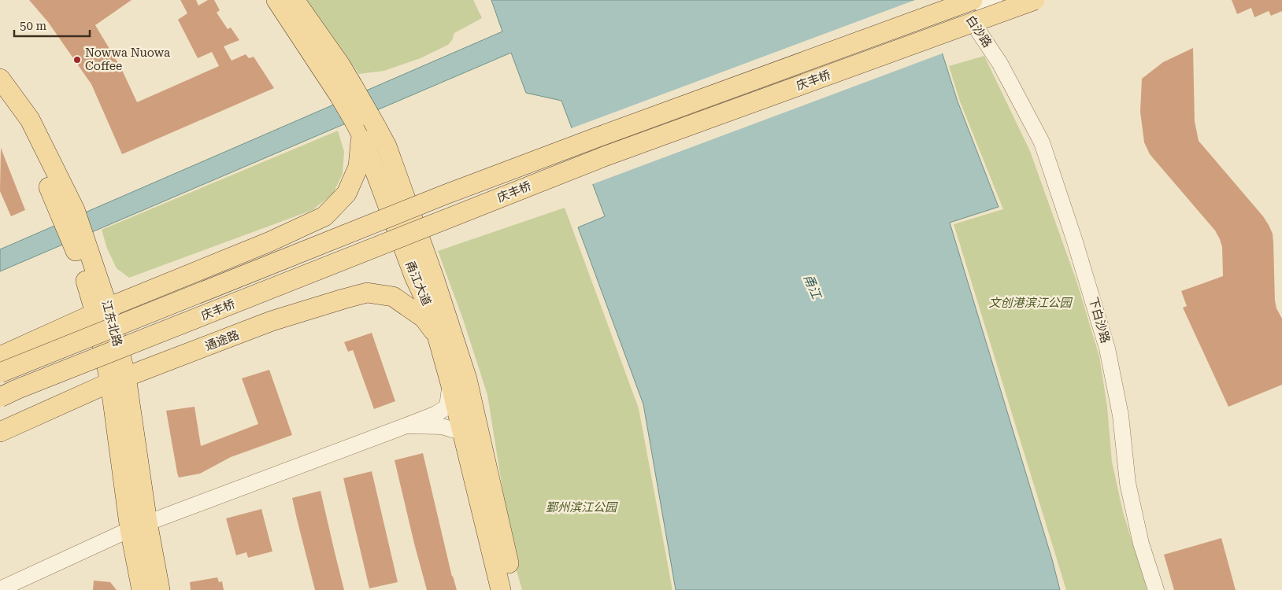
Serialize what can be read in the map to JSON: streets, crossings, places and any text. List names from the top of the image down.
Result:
{
  "streets": {
    "main road": [
      "庆丰桥",
      "甬江大道",
      "江东北路",
      "通途路"
    ],
    "street": ["白沙路", "下白沙路"]
  },
  "crossings": [
    ["白沙路", "下白沙路"],
    ["甬江大道", "通途路"],
    ["江东北路", "通途路"]
  ],
  "water": ["甬江"],
  "parks": ["文创港滨江公园", "鄞州滨江公园"],
  "places": ["Nowwa Nuowa Coffee"],
  "scale_bar": "50 m"
}
